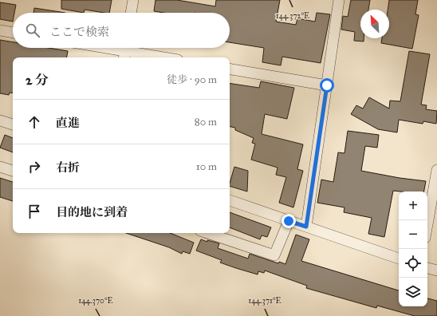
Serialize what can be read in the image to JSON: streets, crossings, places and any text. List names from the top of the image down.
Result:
{
  "north": "top left",
  "page": {
    "search": "ここで検索",
    "heading": ["2 分", "徒歩 · 90 m"],
    "list": [
      ["直進", "80 m"],
      ["右折", "10 m"],
      "目的地に到着"
    ],
    "map_buttons": ["+", "−"]
  },
  "coordinates": ["144.372°E", "144.370°E", "144.371°E"]
}
